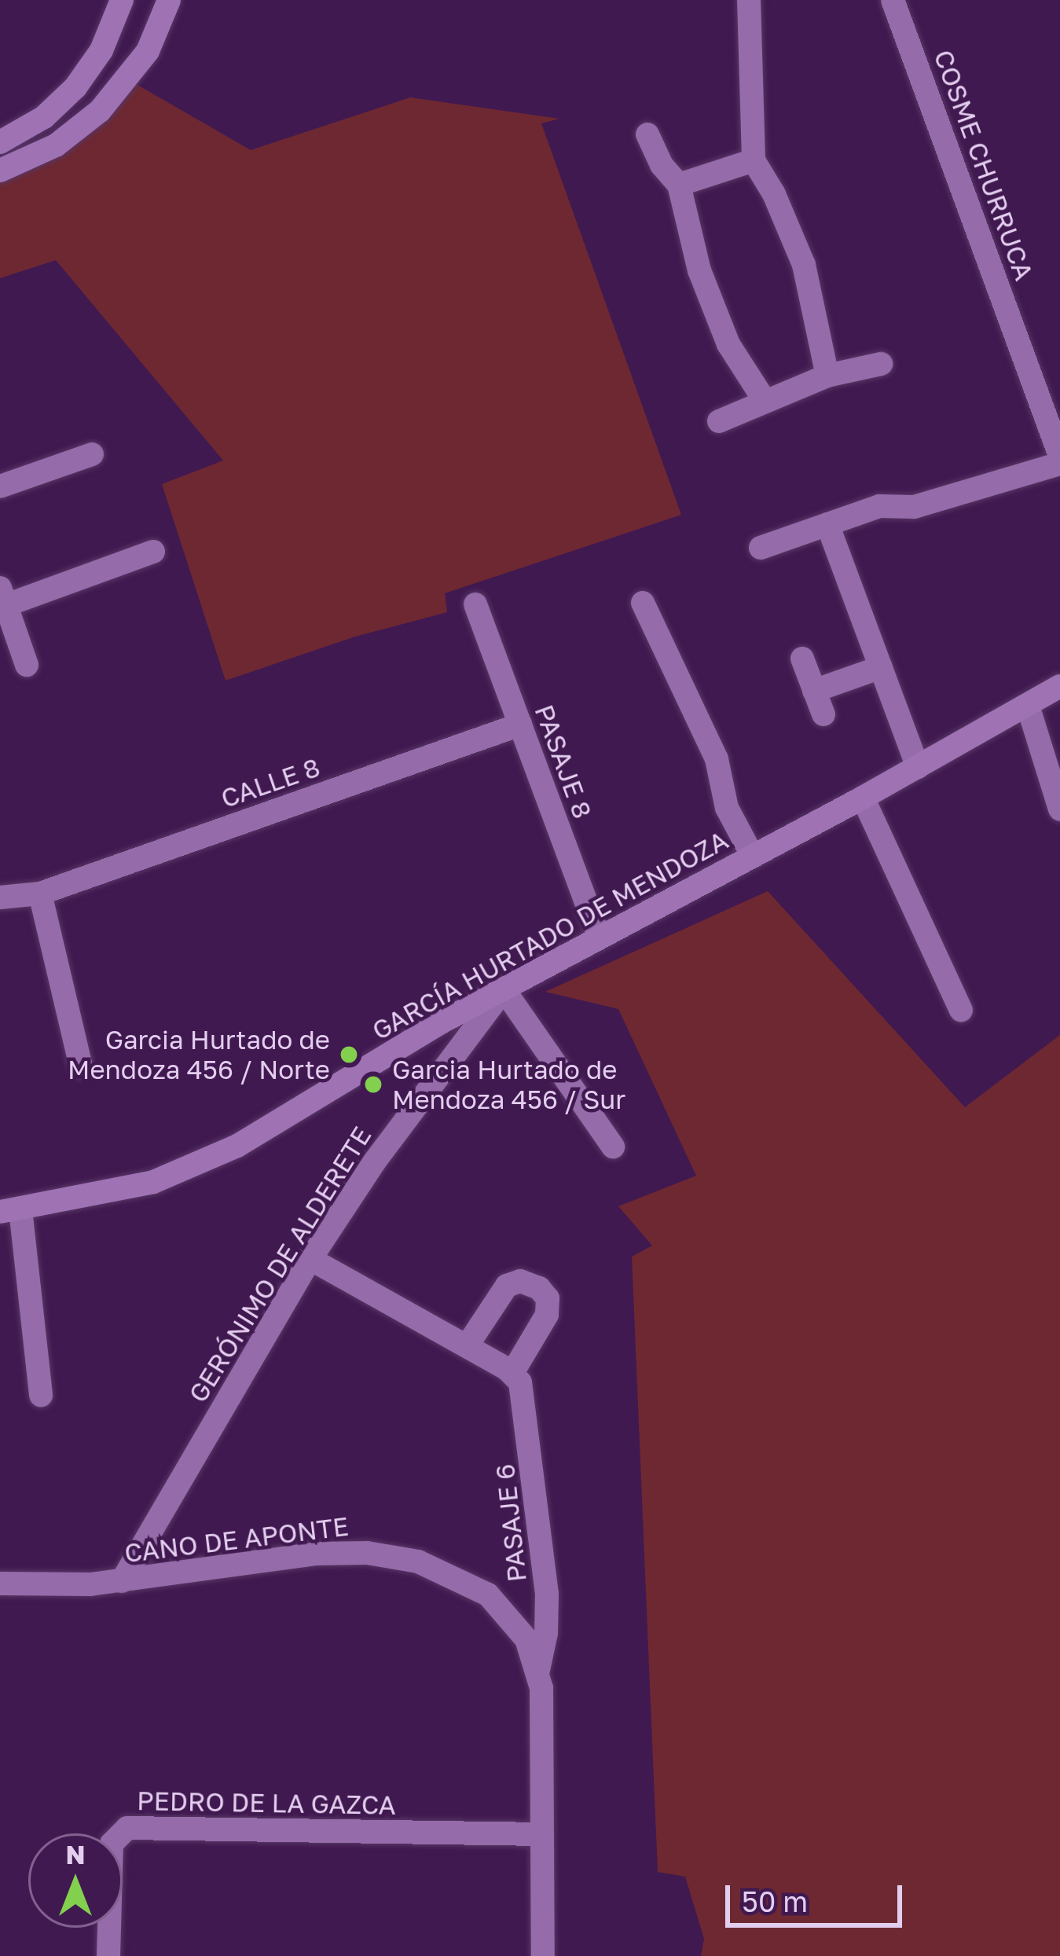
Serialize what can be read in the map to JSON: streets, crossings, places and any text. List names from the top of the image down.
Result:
{
  "streets": {
    "street": [
      "COSME CHURRUCA",
      "PASAJE 8",
      "CALLE 8",
      "GARCÍA HURTADO DE MENDOZA",
      "GERÓNIMO DE ALDERETE",
      "PASAJE 6",
      "CANO DE APONTE",
      "PEDRO DE LA GAZCA"
    ]
  },
  "crossings": [
    ["PASAJE 8", "CALLE 8"],
    ["PASAJE 8", "GARCÍA HURTADO DE MENDOZA"],
    ["GARCÍA HURTADO DE MENDOZA", "GERÓNIMO DE ALDERETE"],
    ["GERÓNIMO DE ALDERETE", "CANO DE APONTE"],
    ["PASAJE 6", "CANO DE APONTE"],
    ["CANO DE APONTE", "PEDRO DE LA GAZCA"]
  ],
  "places": ["Garcia Hurtado de Mendoza 456 / Norte", "Garcia Hurtado de Mendoza 456 / Sur"],
  "scale_bar": "50 m",
  "north": "top"
}
